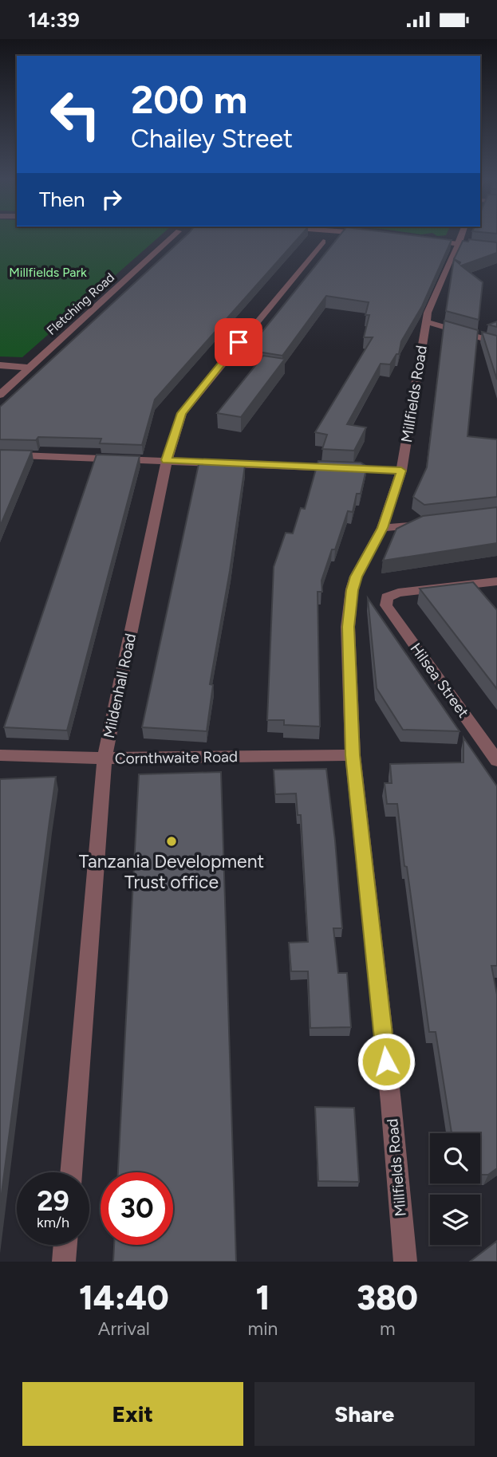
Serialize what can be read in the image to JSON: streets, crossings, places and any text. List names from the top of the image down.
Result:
{
  "streets": {
    "street": [
      "Fletching Road",
      "Millfields Road",
      "Hilsea Street",
      "Mildenhall Road",
      "Cornthwaite Road"
    ]
  },
  "crossings": [
    ["Millfields Road", "Cornthwaite Road"],
    ["Mildenhall Road", "Cornthwaite Road"]
  ],
  "parks": ["Millfields Park"],
  "places": ["Tanzania Development Trust office"],
  "page": {
    "status": "14:39",
    "turn": ["200 m", "Chailey Street"],
    "then": "Then",
    "speed": "29 km/h",
    "limit": "30",
    "eta": [
      "14:40",
      "Arrival",
      "1",
      "min",
      "380",
      "m"
    ],
    "buttons": ["Exit", "Share"]
  }
}
